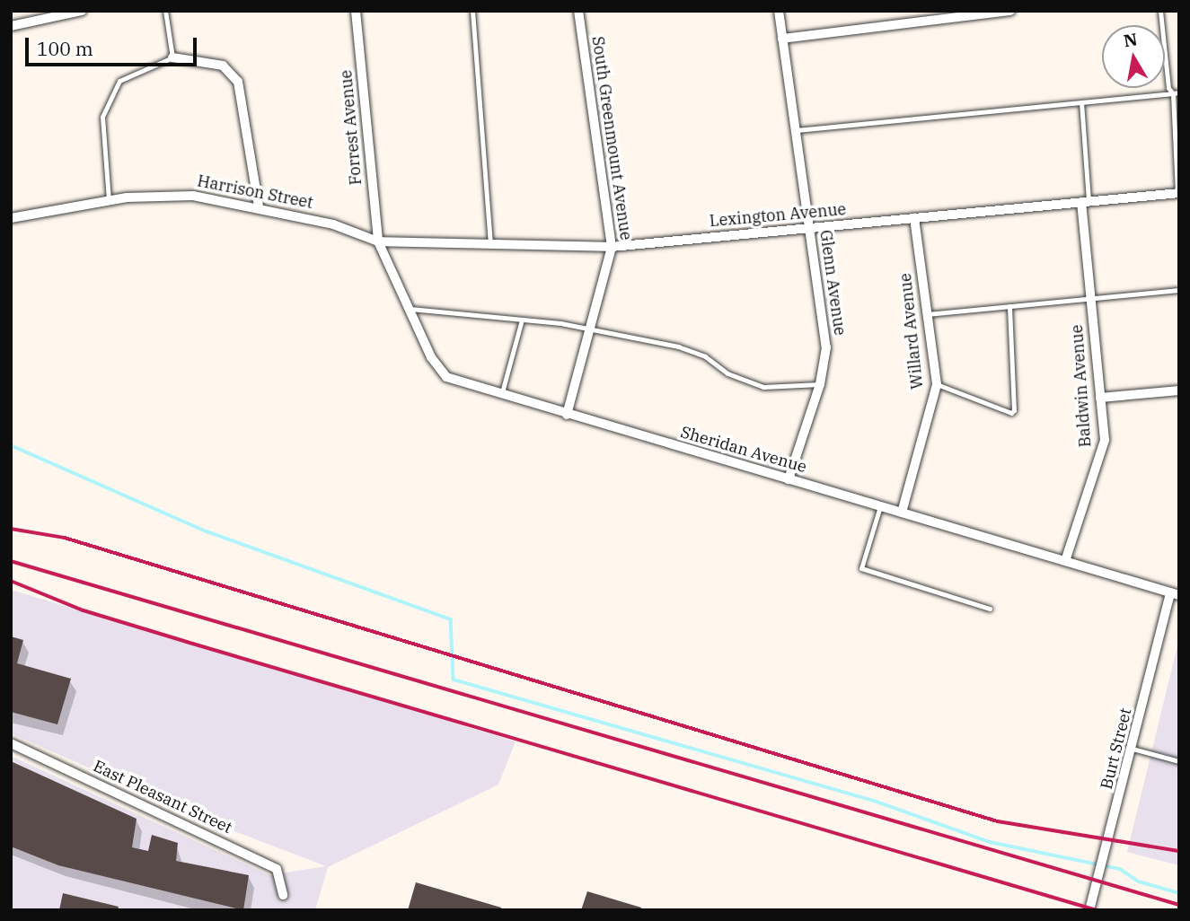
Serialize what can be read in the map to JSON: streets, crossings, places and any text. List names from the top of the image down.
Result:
{
  "streets": {
    "street": [
      "Forrest Avenue",
      "South Greenmount Avenue",
      "Harrison Street",
      "Lexington Avenue",
      "Glenn Avenue",
      "Willard Avenue",
      "Baldwin Avenue",
      "Sheridan Avenue",
      "Burt Street",
      "East Pleasant Street"
    ]
  },
  "crossings": [
    ["Forrest Avenue", "Harrison Street"],
    ["Forrest Avenue", "Lexington Avenue"],
    ["Forrest Avenue", "Sheridan Avenue"],
    ["South Greenmount Avenue", "Lexington Avenue"],
    ["South Greenmount Avenue", "Sheridan Avenue"],
    ["Harrison Street", "Lexington Avenue"],
    ["Harrison Street", "Sheridan Avenue"],
    ["Lexington Avenue", "Glenn Avenue"],
    ["Lexington Avenue", "Willard Avenue"],
    ["Lexington Avenue", "Baldwin Avenue"],
    ["Lexington Avenue", "Sheridan Avenue"],
    ["Glenn Avenue", "Sheridan Avenue"],
    ["Willard Avenue", "Sheridan Avenue"],
    ["Baldwin Avenue", "Sheridan Avenue"],
    ["Sheridan Avenue", "Burt Street"]
  ],
  "scale_bar": "100 m",
  "north": "top"
}
